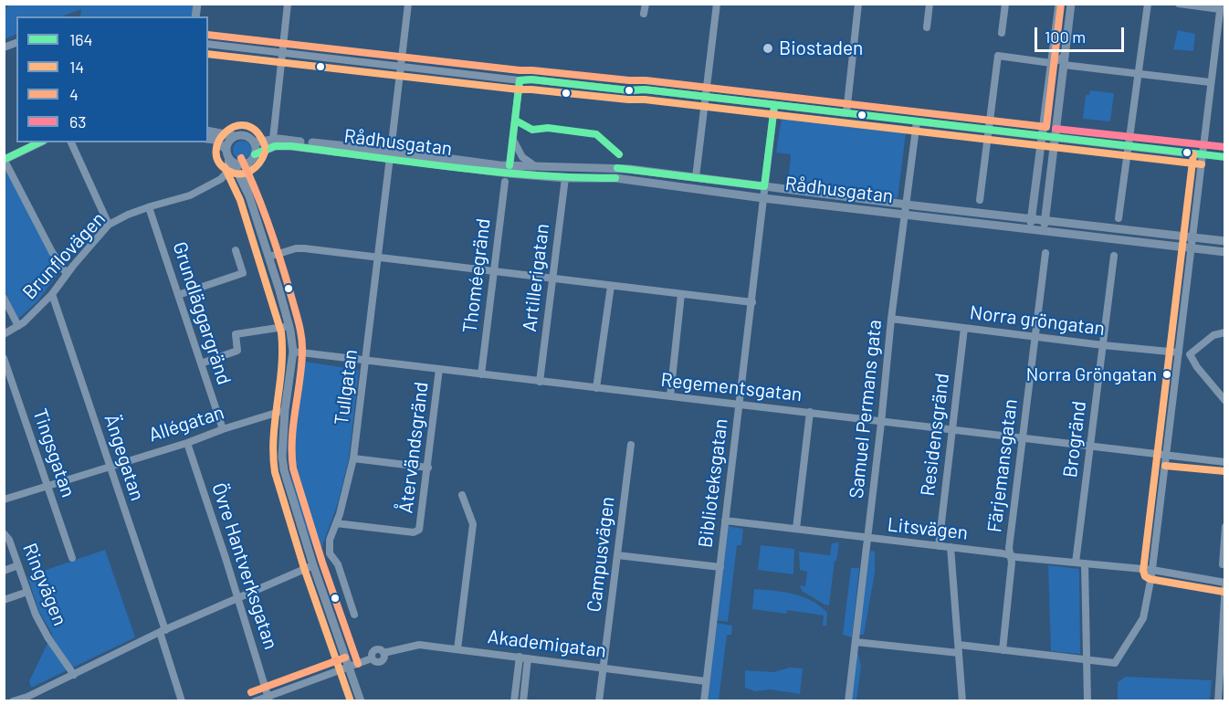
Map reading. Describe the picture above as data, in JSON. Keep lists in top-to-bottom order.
{
  "streets": {
    "main road": ["Rådhusgatan"],
    "street": [
      "Brunflovägen",
      "Thoméegränd",
      "Artillerigatan",
      "Grundläggargränd",
      "Norra gröngatan",
      "Tullgatan",
      "Regementsgatan",
      "Samuel Permans gata",
      "Allégatan",
      "Residensgränd",
      "Brogränd",
      "Återvändsgränd",
      "Tingsgatan",
      "Ängegatan",
      "Färjemansgatan",
      "Biblioteksgatan",
      "Litsvägen",
      "Campusvägen",
      "Övre Hantverksgatan",
      "Ringvägen",
      "Akademigatan"
    ]
  },
  "crossings": [
    ["Rådhusgatan", "Brunflovägen"],
    ["Rådhusgatan", "Thoméegränd"],
    ["Rådhusgatan", "Artillerigatan"],
    ["Rådhusgatan", "Tullgatan"],
    ["Rådhusgatan", "Samuel Permans gata"],
    ["Rådhusgatan", "Biblioteksgatan"],
    ["Brunflovägen", "Grundläggargränd"],
    ["Brunflovägen", "Ängegatan"],
    ["Thoméegränd", "Regementsgatan"],
    ["Artillerigatan", "Regementsgatan"],
    ["Grundläggargränd", "Allégatan"],
    ["Norra gröngatan", "Samuel Permans gata"],
    ["Norra gröngatan", "Residensgränd"],
    ["Norra gröngatan", "Brogränd"],
    ["Norra gröngatan", "Färjemansgatan"],
    ["Tullgatan", "Regementsgatan"],
    ["Tullgatan", "Återvändsgränd"],
    ["Regementsgatan", "Samuel Permans gata"],
    ["Regementsgatan", "Residensgränd"],
    ["Regementsgatan", "Brogränd"],
    ["Regementsgatan", "Återvändsgränd"],
    ["Regementsgatan", "Färjemansgatan"],
    ["Regementsgatan", "Biblioteksgatan"],
    ["Samuel Permans gata", "Litsvägen"],
    ["Allégatan", "Tingsgatan"],
    ["Allégatan", "Ängegatan"],
    ["Allégatan", "Övre Hantverksgatan"],
    ["Residensgränd", "Litsvägen"],
    ["Brogränd", "Litsvägen"],
    ["Färjemansgatan", "Litsvägen"],
    ["Biblioteksgatan", "Litsvägen"],
    ["Biblioteksgatan", "Akademigatan"],
    ["Campusvägen", "Akademigatan"]
  ],
  "places": ["Biostaden", "Norra Gröngatan"],
  "lines": [
    "transit line 4",
    "transit line 14",
    "transit line 164",
    "transit line 63"
  ],
  "legend": [
    "164",
    "14",
    "4",
    "63"
  ],
  "scale_bar": "100 m"
}
